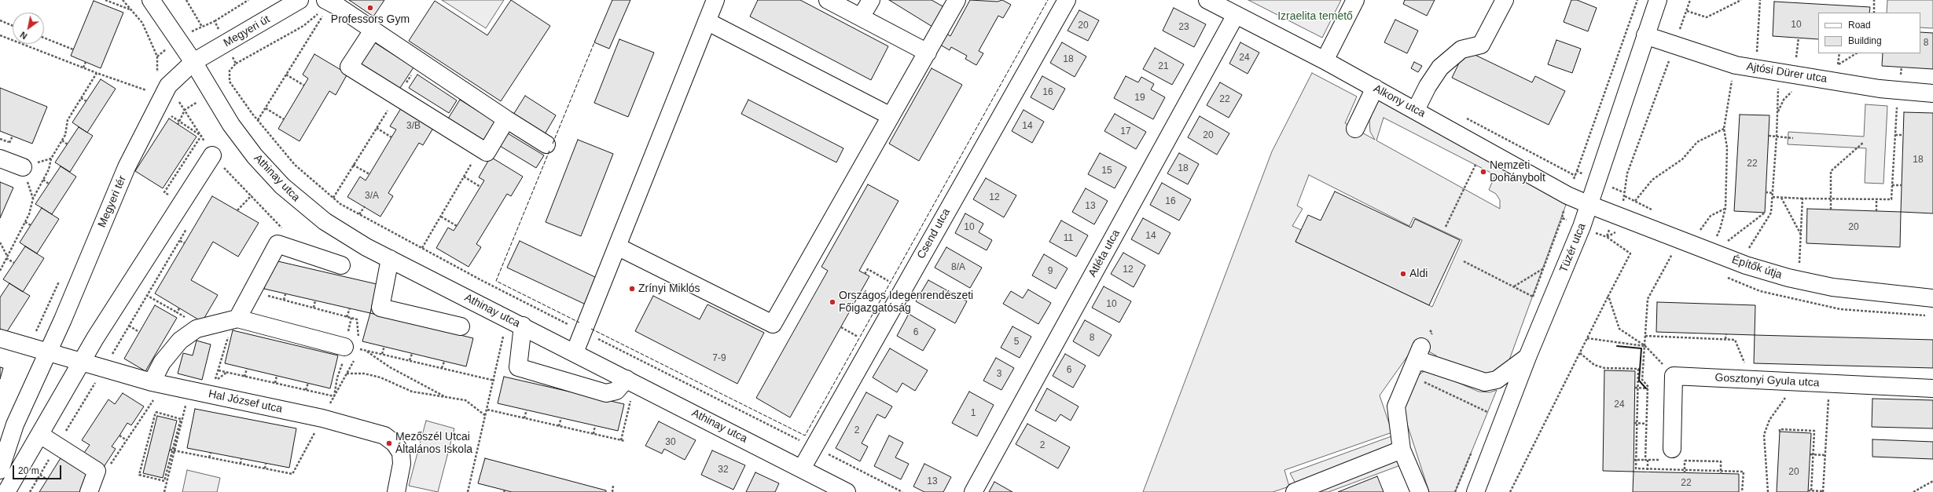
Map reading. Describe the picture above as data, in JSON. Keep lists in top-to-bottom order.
{
  "streets": {
    "street": [
      "Megyeri út",
      "Ajtósi Dürer utca",
      "Alkony utca",
      "Athinay utca",
      "Megyeri tér",
      "Csend utca",
      "Tüzér utca",
      "Atléta utca",
      "Építők útja",
      "Gosztonyi Gyula utca",
      "Hal József utca"
    ]
  },
  "crossings": [
    ["Megyeri út", "Athinay utca"],
    ["Megyeri út", "Megyeri tér"],
    ["Ajtósi Dürer utca", "Tüzér utca"],
    ["Alkony utca", "Tüzér utca"],
    ["Alkony utca", "Atléta utca"],
    ["Alkony utca", "Építők útja"],
    ["Athinay utca", "Megyeri tér"],
    ["Athinay utca", "Csend utca"],
    ["Tüzér utca", "Építők útja"]
  ],
  "parks": ["Izraelita temető"],
  "places": [
    "Professors Gym",
    "Nemzeti Dohánybolt",
    "Aldi",
    "Zrínyi Miklós",
    "Országos Idegenrendészeti Főigazgatóság",
    "Mezőszél Utcai Általános Iskola"
  ],
  "house_numbers": [
    "10",
    "20",
    "23",
    "8",
    "24",
    "18",
    "21",
    "16",
    "19",
    "22",
    "3/B",
    "14",
    "17",
    "20",
    "18",
    "22",
    "18",
    "15",
    "3/A",
    "12",
    "16",
    "13",
    "10",
    "20",
    "14",
    "11",
    "8/A",
    "12",
    "9",
    "10",
    "6",
    "8",
    "5",
    "7-9",
    "6",
    "3",
    "24",
    "1",
    "2",
    "30",
    "2",
    "32",
    "20",
    "13",
    "22"
  ],
  "legend": ["Road", "Building"],
  "scale_bar": "20 m",
  "north": "bottom left"
}
